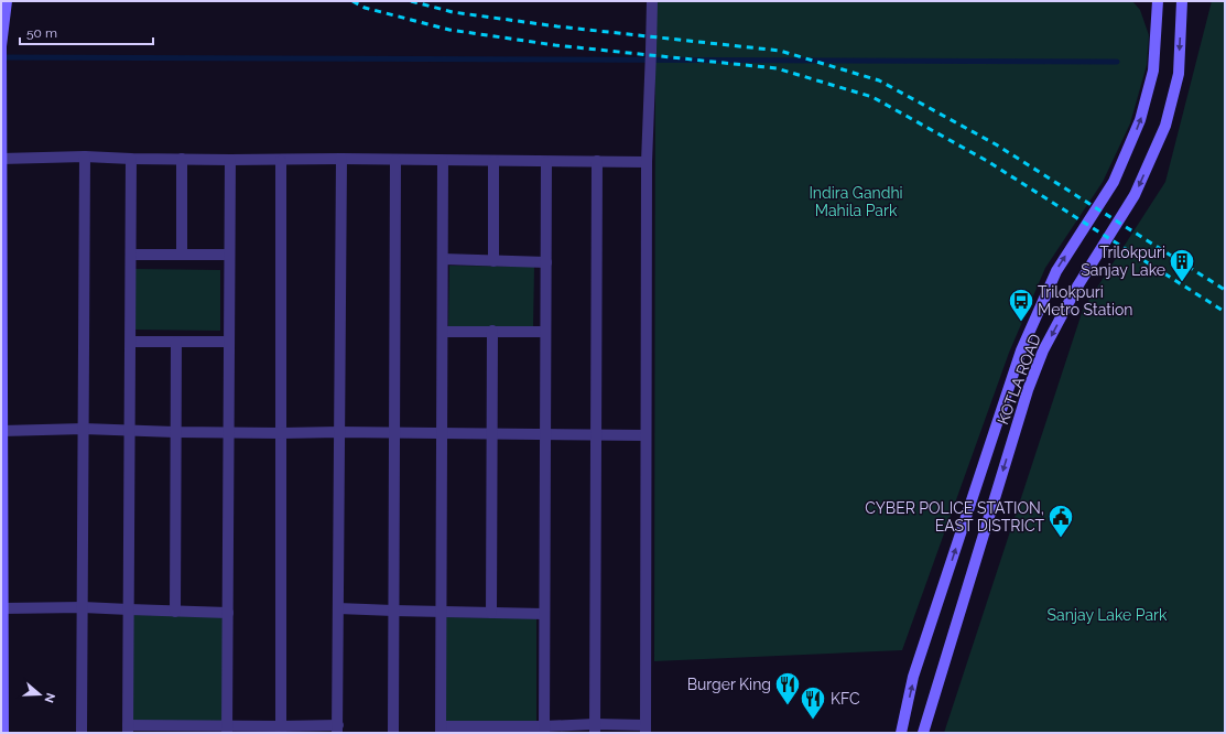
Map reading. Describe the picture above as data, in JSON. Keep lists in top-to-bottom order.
{
  "streets": {
    "main road": ["KOTLA ROAD"]
  },
  "parks": ["Indira Gandhi Mahila Park", "Sanjay Lake Park"],
  "places": {
    "building": ["Trilokpuri Sanjay Lake"],
    "bus stop": ["Trilokpuri Metro Station"],
    "public building": ["CYBER POLICE STATION, EAST DISTRICT"],
    "restaurant": ["Burger King", "KFC"]
  },
  "scale_bar": "50 m",
  "north": "right"
}
